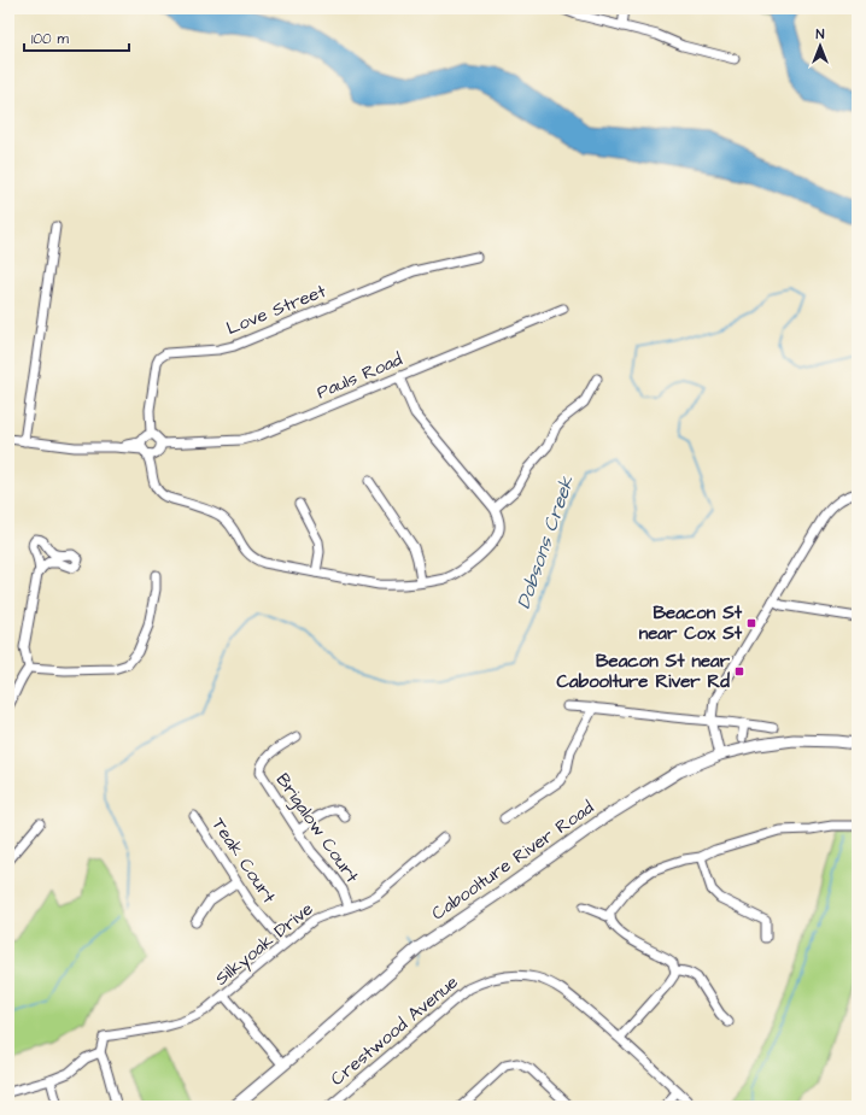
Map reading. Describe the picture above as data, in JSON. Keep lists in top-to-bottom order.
{
  "streets": {
    "main road": ["Caboolture River Road"],
    "street": [
      "Love Street",
      "Pauls Road",
      "Brigalow Court",
      "Teak Court",
      "Silkyoak Drive",
      "Crestwood Avenue"
    ]
  },
  "crossings": [
    ["Love Street", "Pauls Road"],
    ["Brigalow Court", "Silkyoak Drive"],
    ["Teak Court", "Silkyoak Drive"]
  ],
  "water": ["Dobsons Creek"],
  "places": {
    "transit": ["Beacon St near Cox St", "Beacon St near Caboolture River Rd"]
  },
  "scale_bar": "100 m",
  "north": "top"
}
